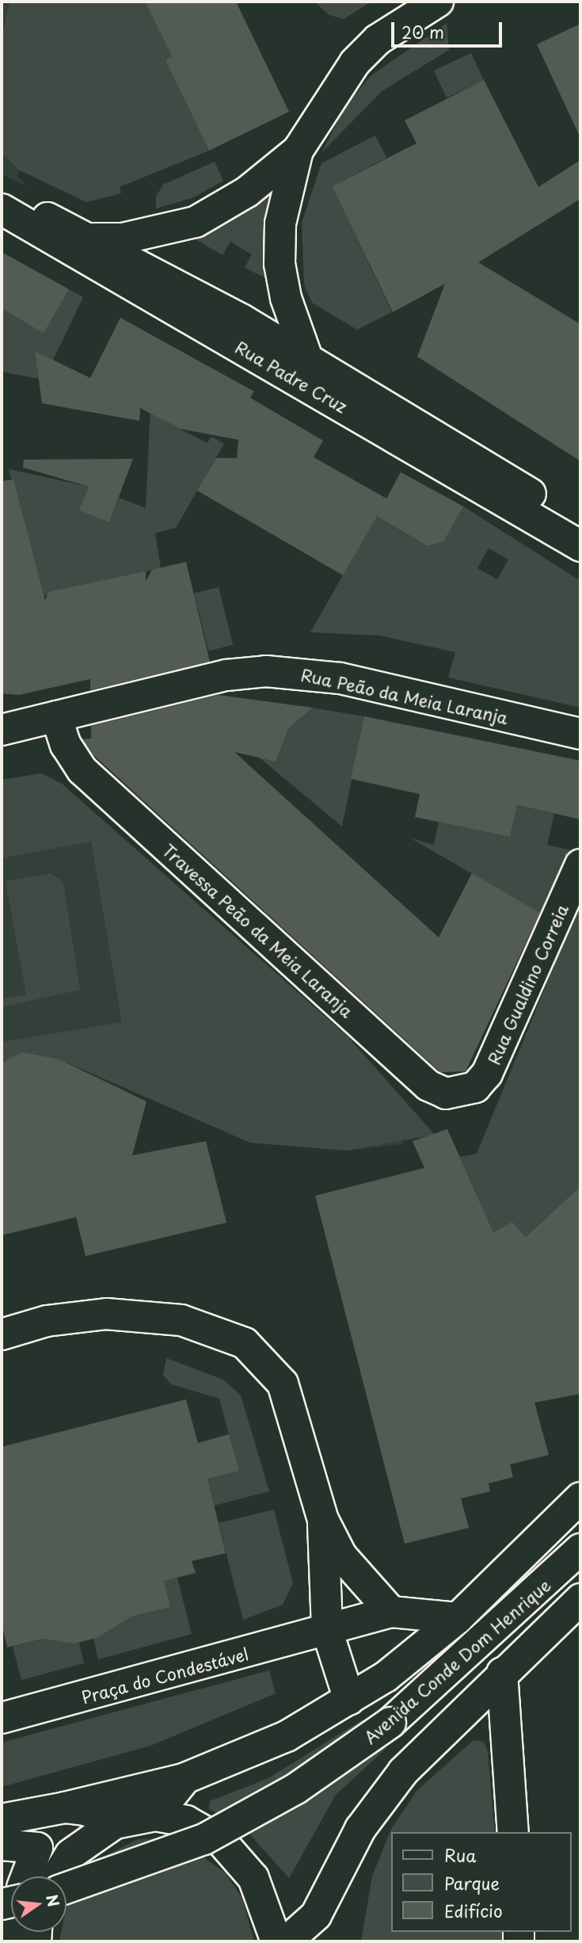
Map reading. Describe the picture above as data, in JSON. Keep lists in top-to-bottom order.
{
  "streets": {
    "street": [
      "Rua Padre Cruz",
      "Rua Peão da Meia Laranja",
      "Travessa Peão da Meia Laranja",
      "Rua Gualdino Correia",
      "Avenida Conde Dom Henrique",
      "Praça do Condestável"
    ]
  },
  "crossings": [
    ["Rua Peão da Meia Laranja", "Travessa Peão da Meia Laranja"],
    ["Travessa Peão da Meia Laranja", "Rua Gualdino Correia"],
    ["Avenida Conde Dom Henrique", "Praça do Condestável"]
  ],
  "legend": ["Rua", "Parque", "Edifício"],
  "scale_bar": "20 m",
  "north": "right"
}
